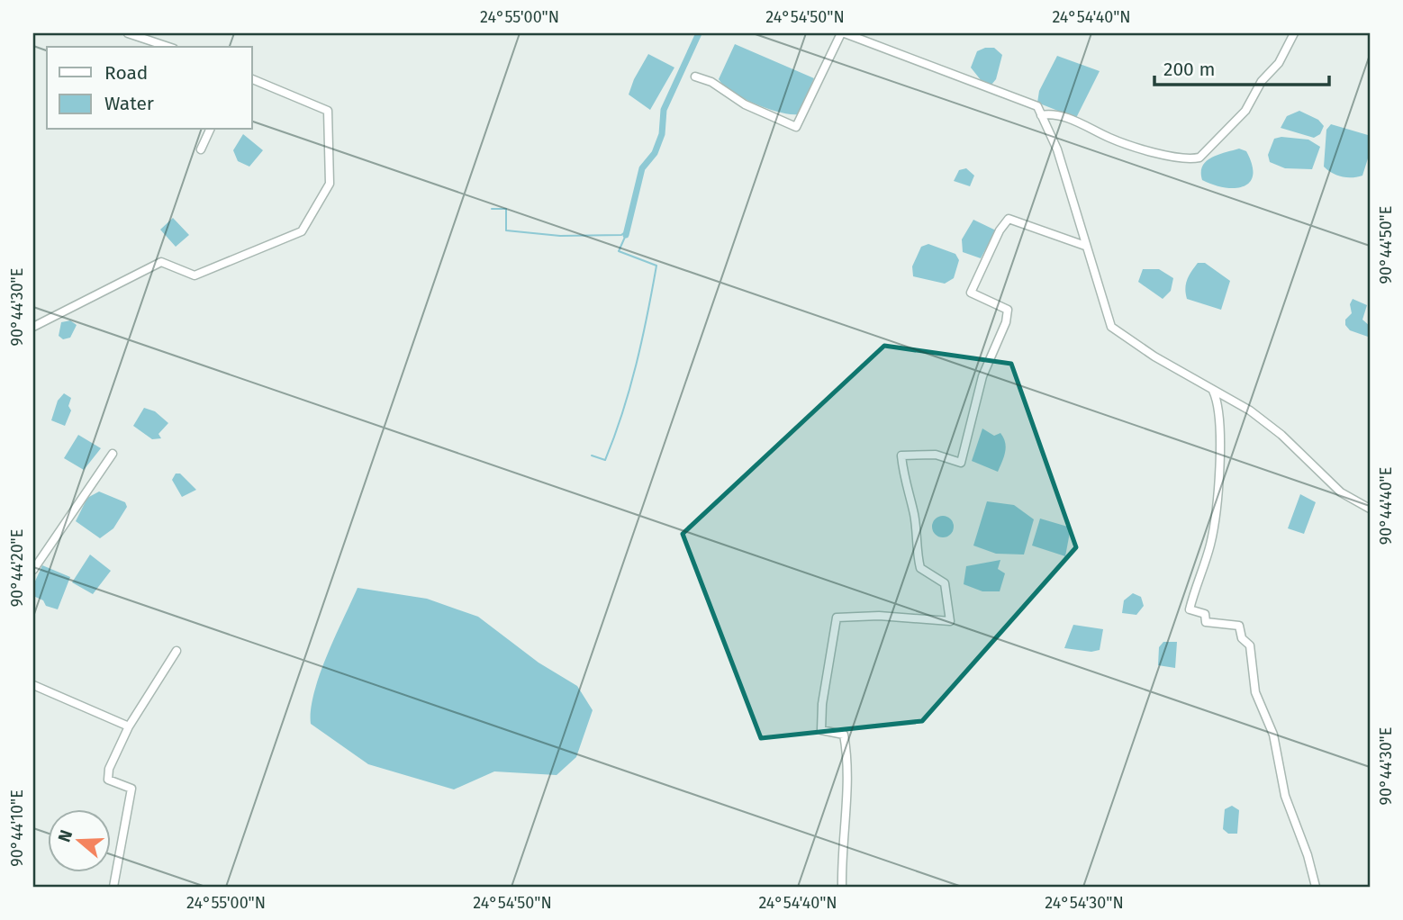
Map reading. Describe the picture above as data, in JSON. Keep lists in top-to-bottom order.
{
  "legend": ["Road", "Water"],
  "scale_bar": "200 m",
  "north": "left",
  "coordinates": [
    "24°55'00\"N",
    "24°54'50\"N",
    "24°54'40\"N",
    "90°44'50\"E",
    "90°44'30\"E",
    "90°44'40\"E",
    "90°44'20\"E",
    "90°44'10\"E",
    "24°54'30\"N"
  ]
}
